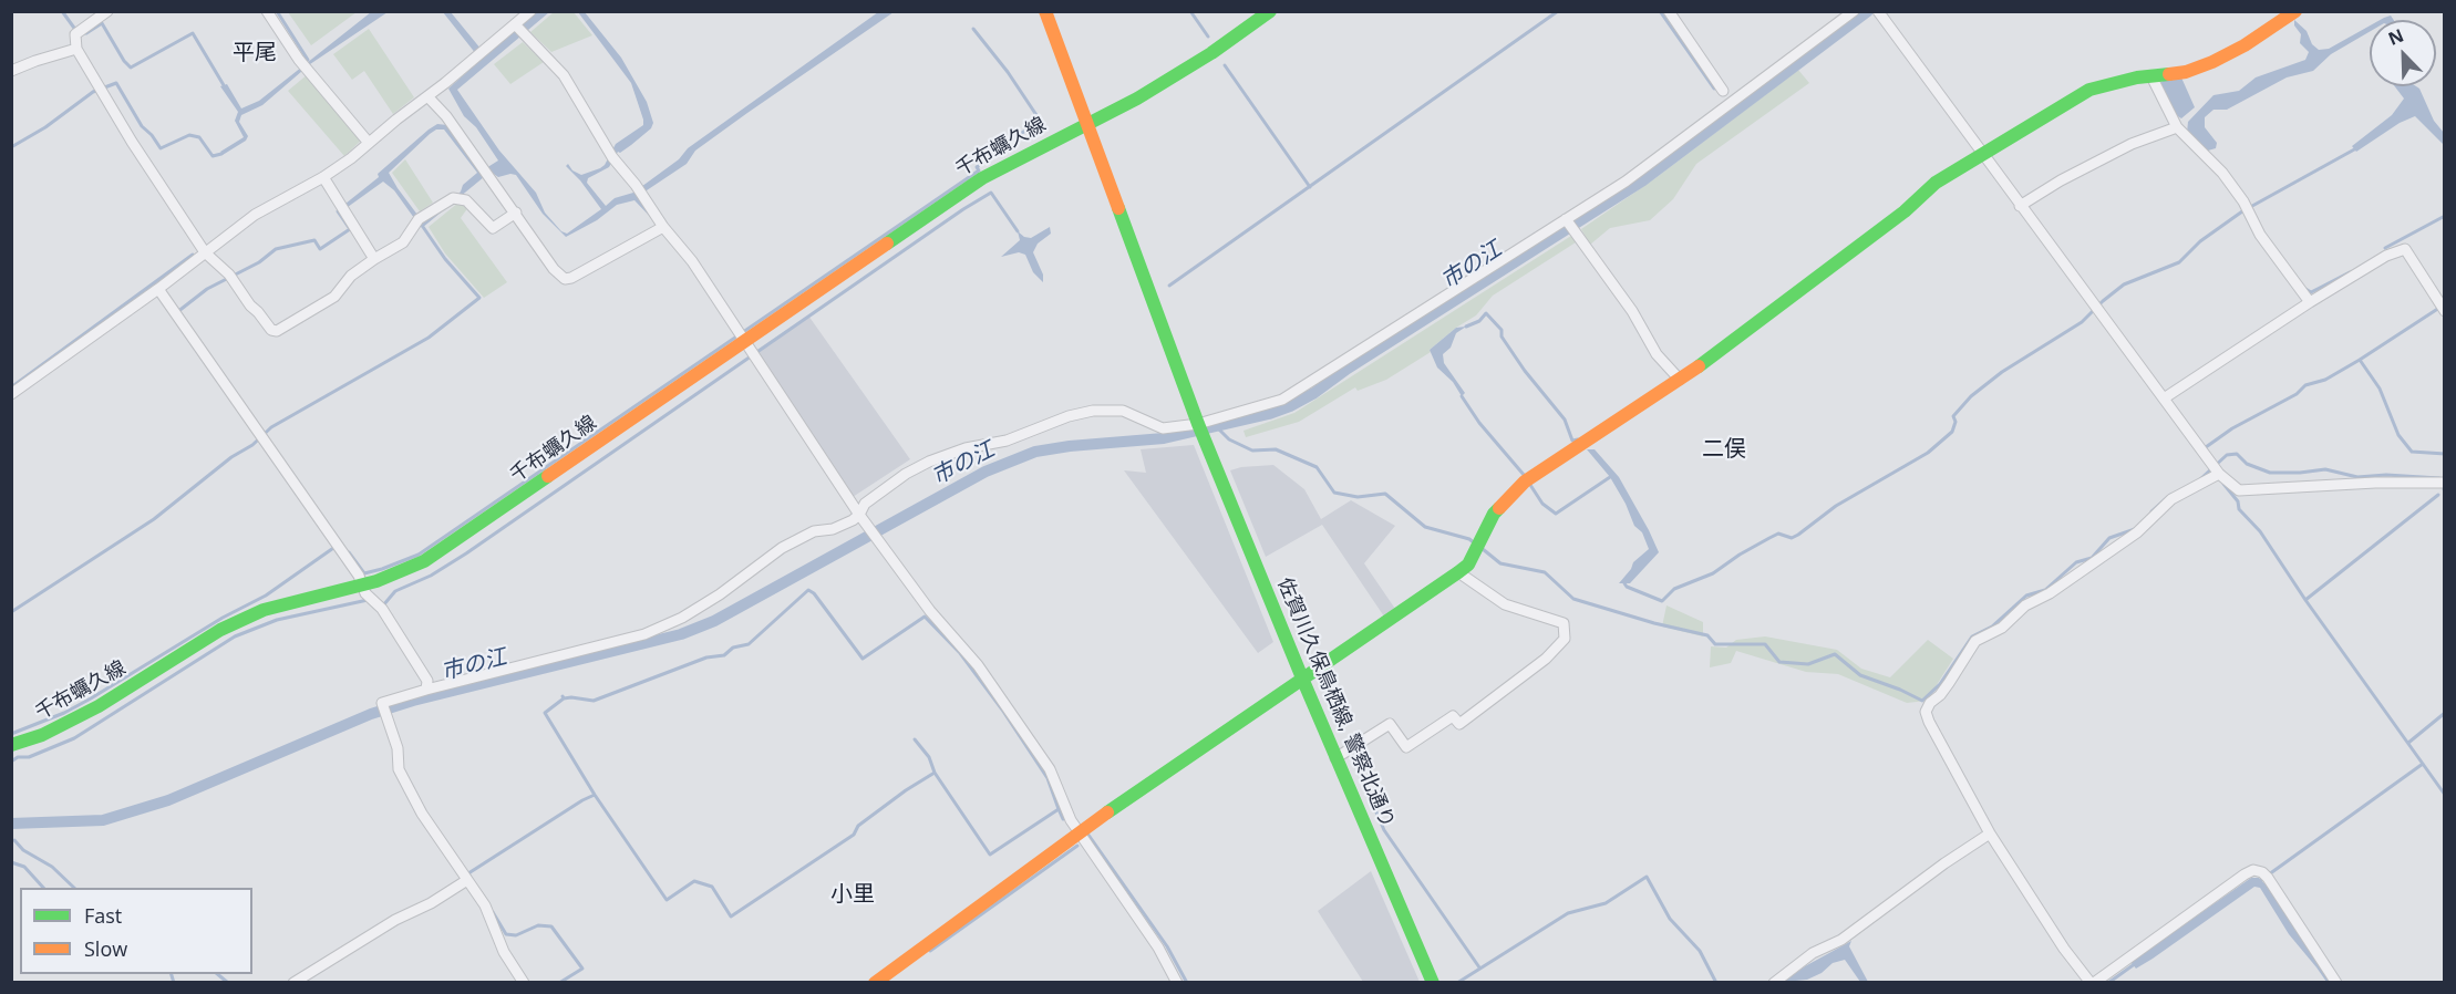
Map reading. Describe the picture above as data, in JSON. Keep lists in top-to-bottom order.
{
  "streets": {
    "street": ["千布蠣久線", "佐賀川久保鳥栖線, 警察北通り"]
  },
  "districts": ["平尾", "二俣", "小里"],
  "water": ["市の江"],
  "legend": ["Fast", "Slow"],
  "north": "top left"
}
